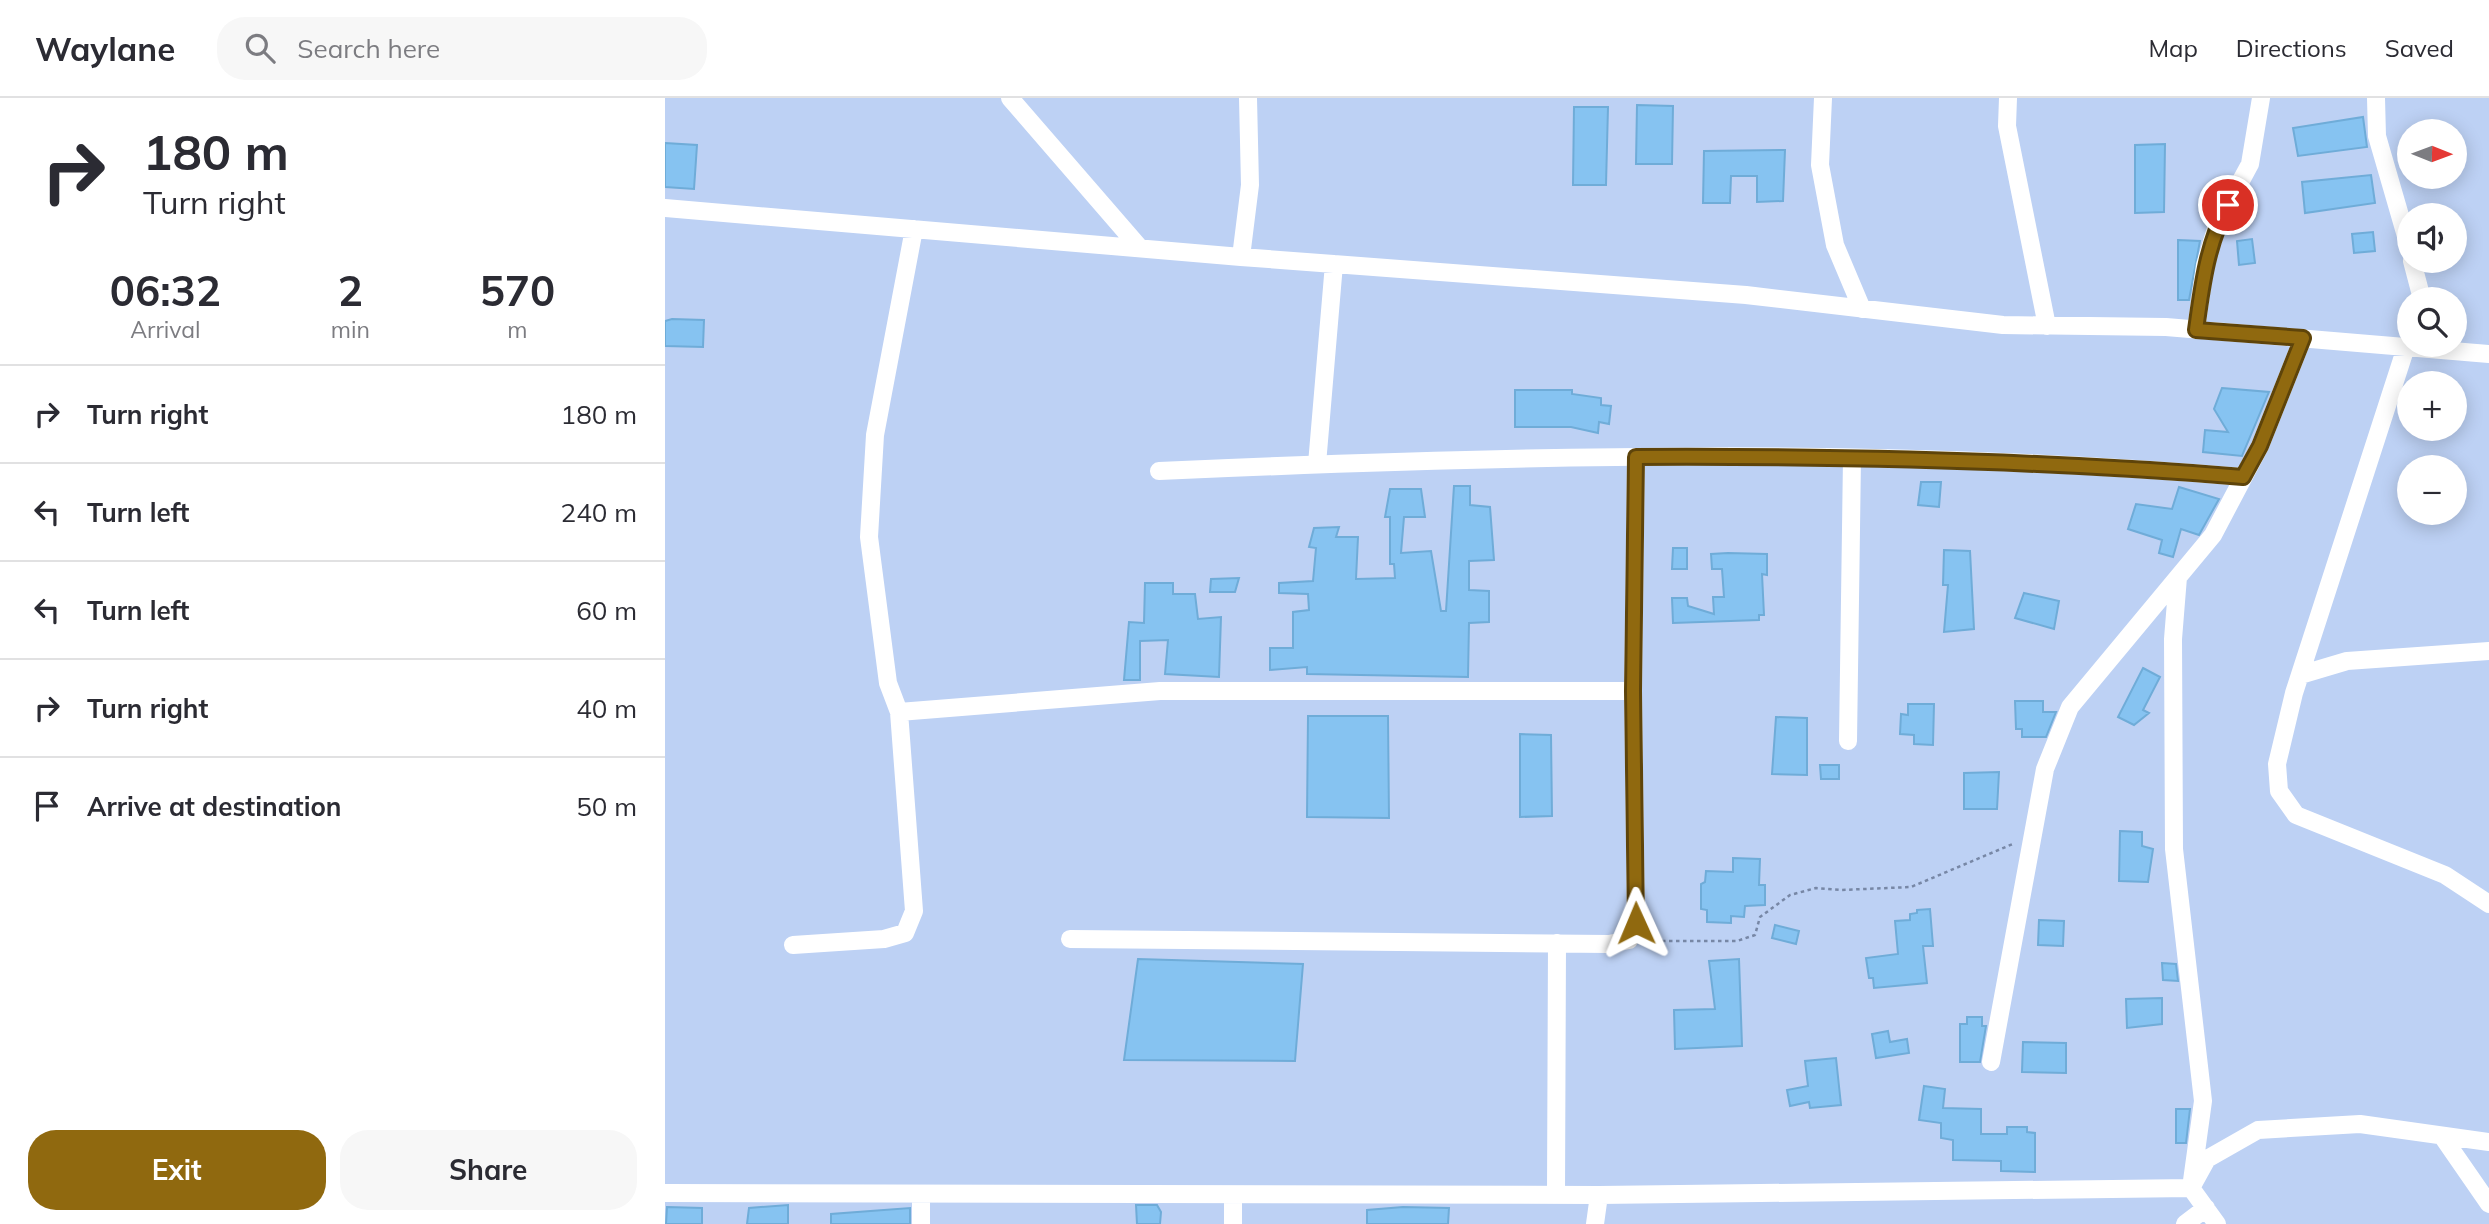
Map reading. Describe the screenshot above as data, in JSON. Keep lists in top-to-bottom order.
{
  "north": "right",
  "page": {
    "header": "Waylane",
    "search": "Search here",
    "nav": ["Map", "Directions", "Saved"],
    "turn": ["180 m", "Turn right"],
    "map_buttons": ["+", "−"],
    "eta": [
      "06:32",
      "Arrival",
      "2",
      "min",
      "570",
      "m"
    ],
    "list": [
      {
        "name": "Turn right",
        "value": "180 m"
      },
      {
        "name": "Turn left",
        "value": "240 m"
      },
      {
        "name": "Turn left",
        "value": "60 m"
      },
      {
        "name": "Turn right",
        "value": "40 m"
      },
      {
        "name": "Arrive at destination",
        "value": "50 m"
      }
    ],
    "buttons": ["Exit", "Share"]
  }
}
